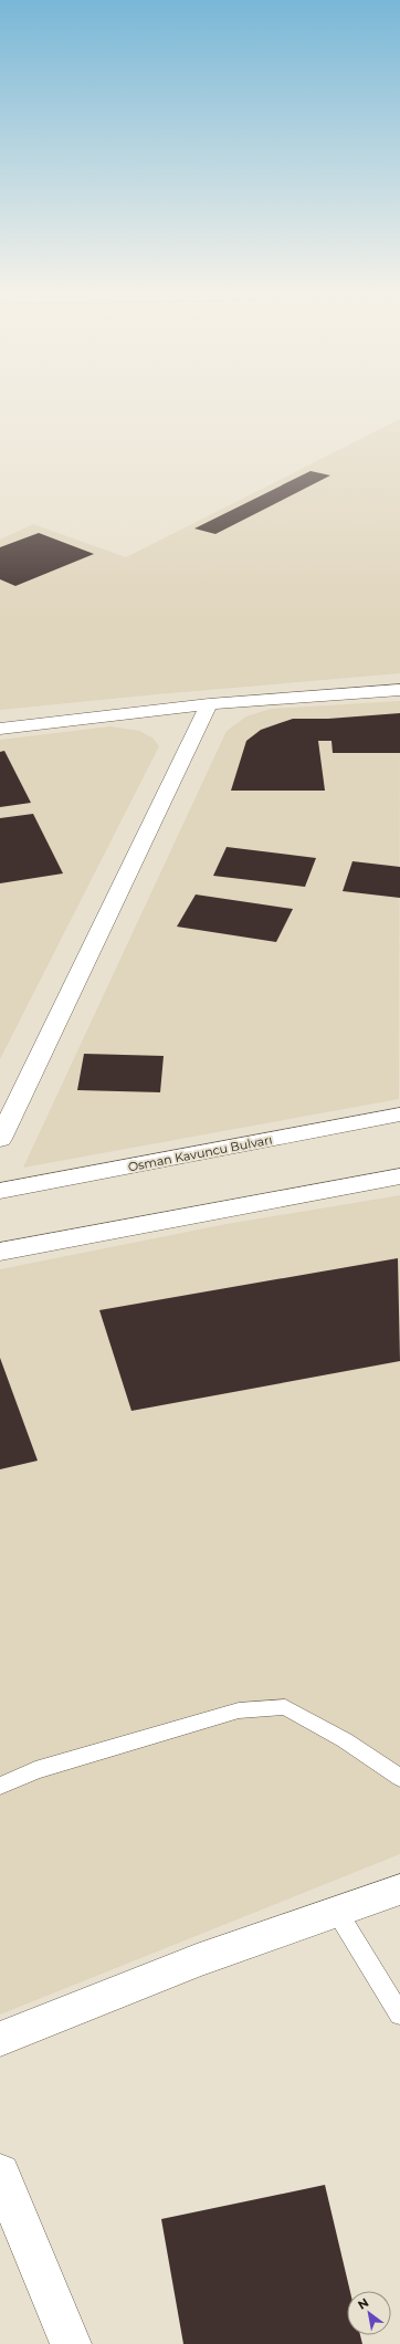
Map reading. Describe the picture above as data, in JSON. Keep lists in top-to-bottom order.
{
  "streets": {
    "main road": ["Osman Kavuncu Bulvarı"]
  },
  "north": "top left"
}
